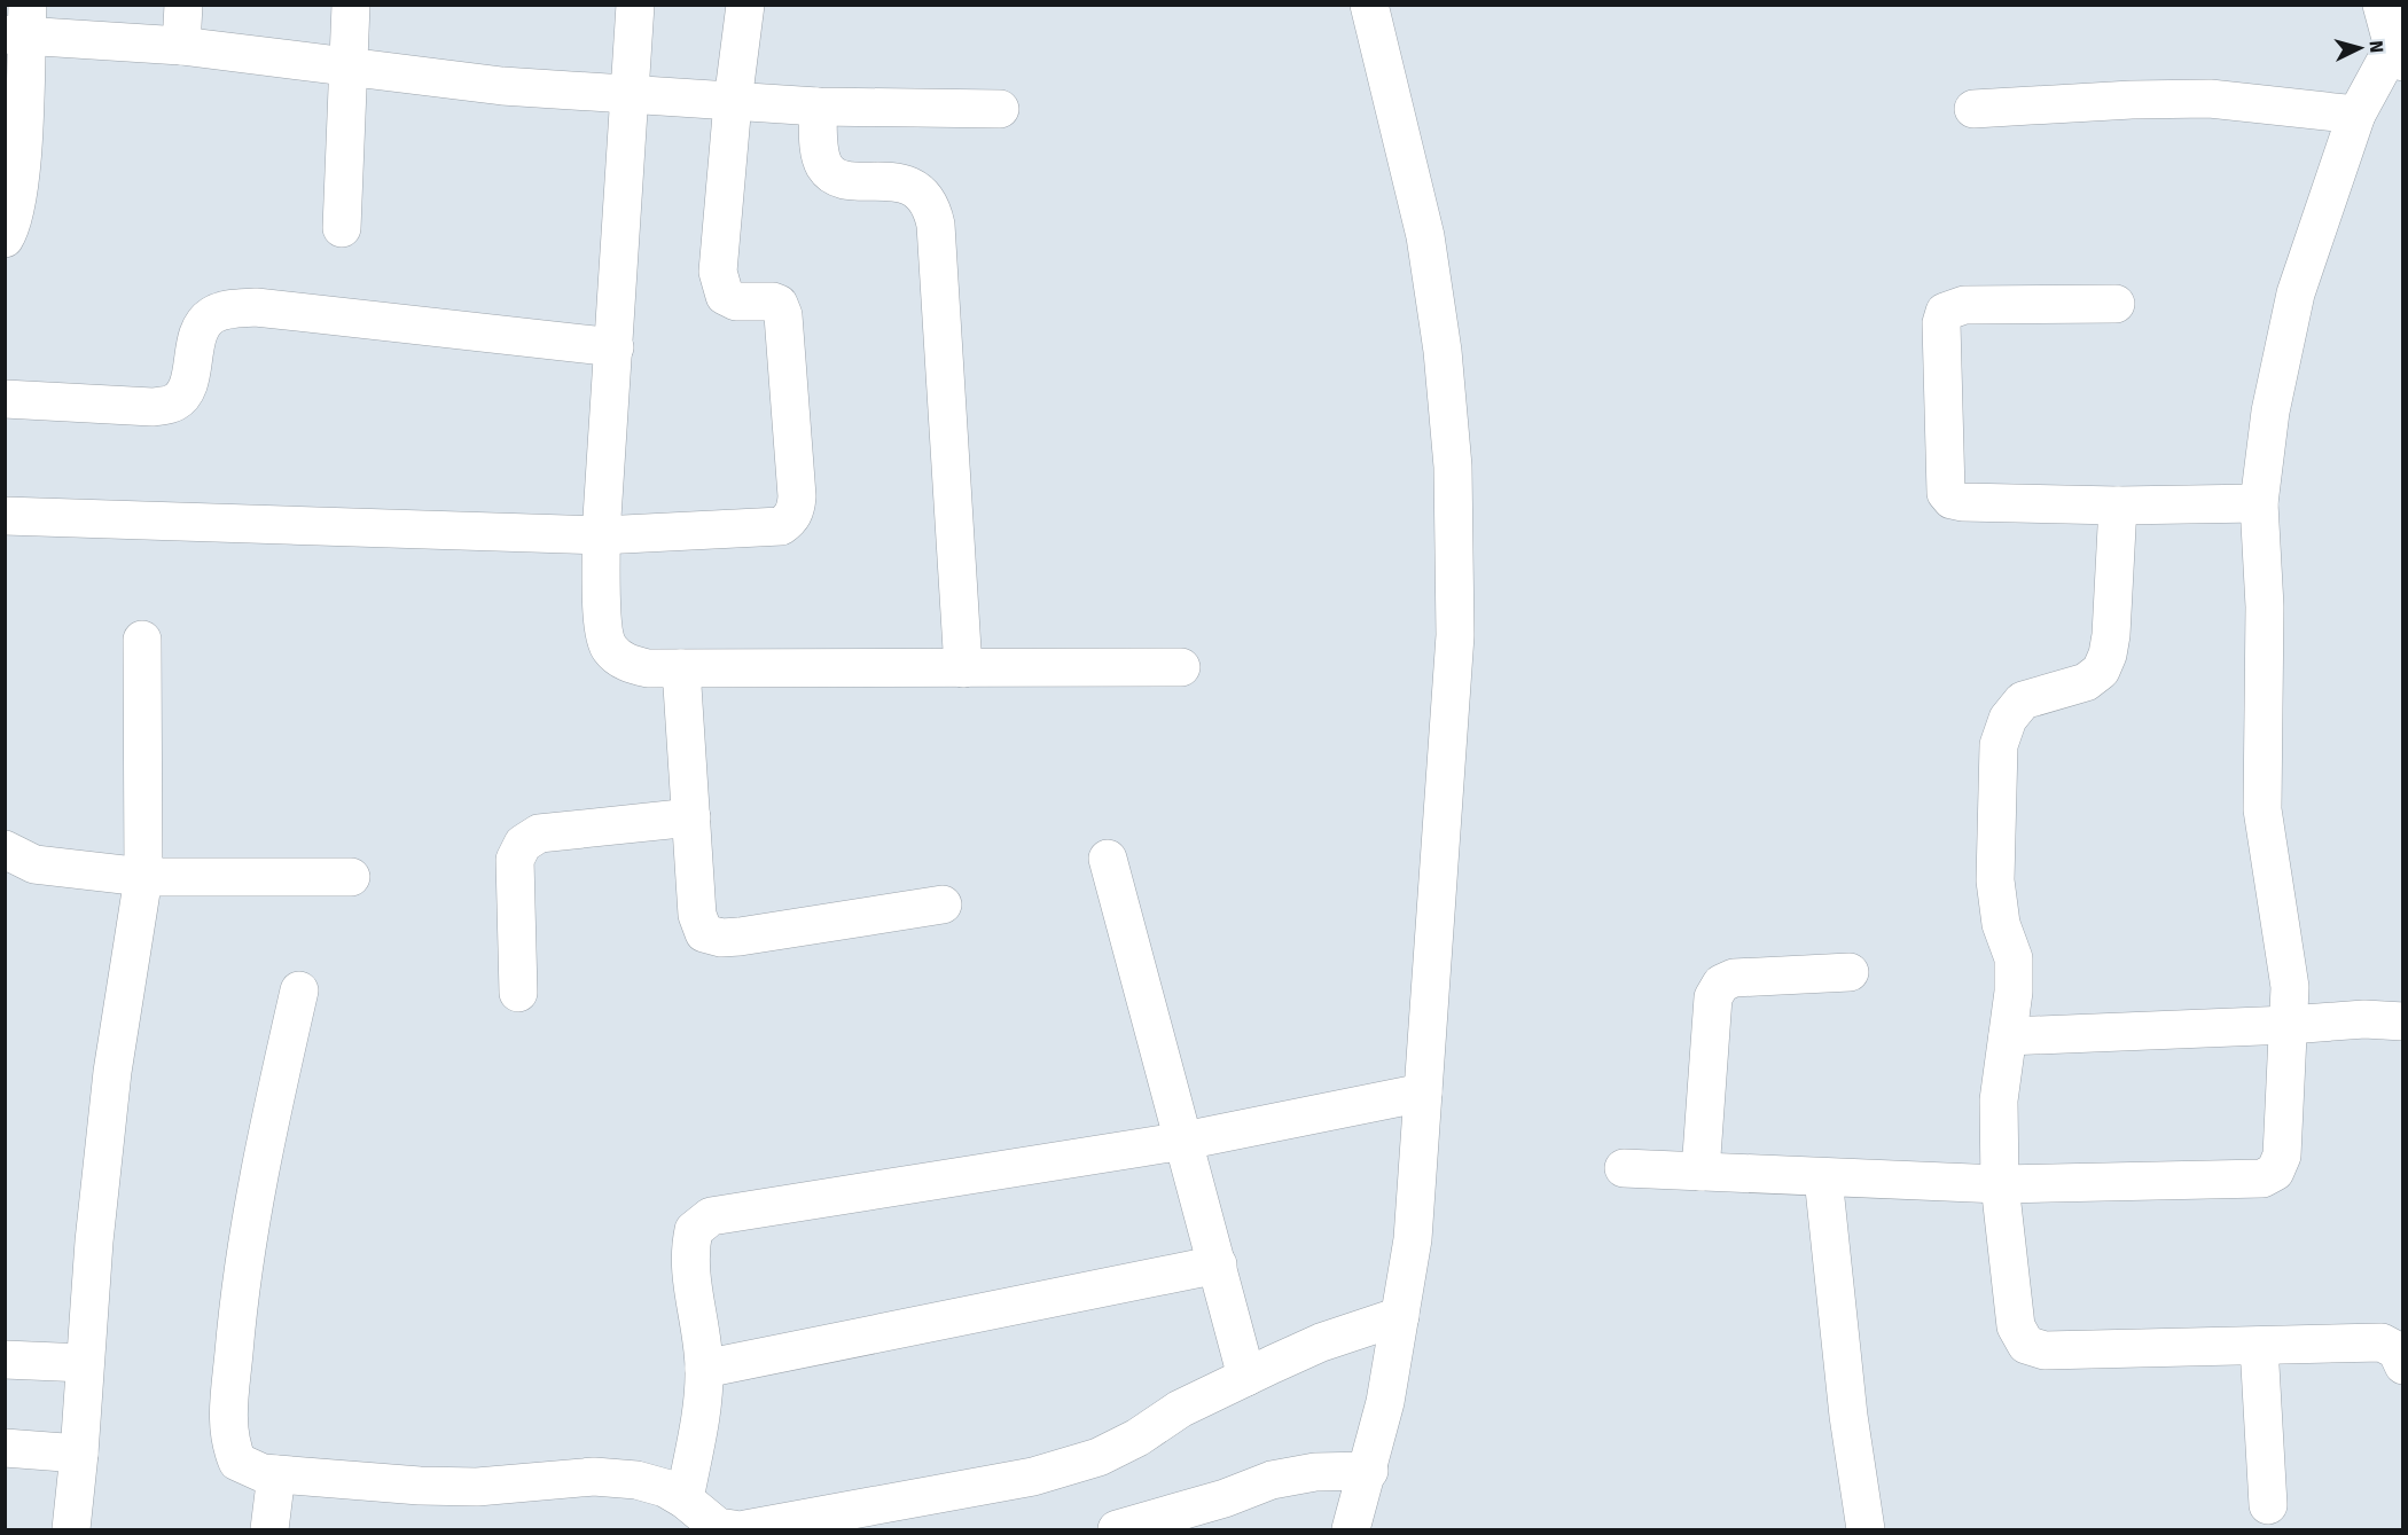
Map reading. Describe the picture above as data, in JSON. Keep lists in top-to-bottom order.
{
  "north": "right"
}
